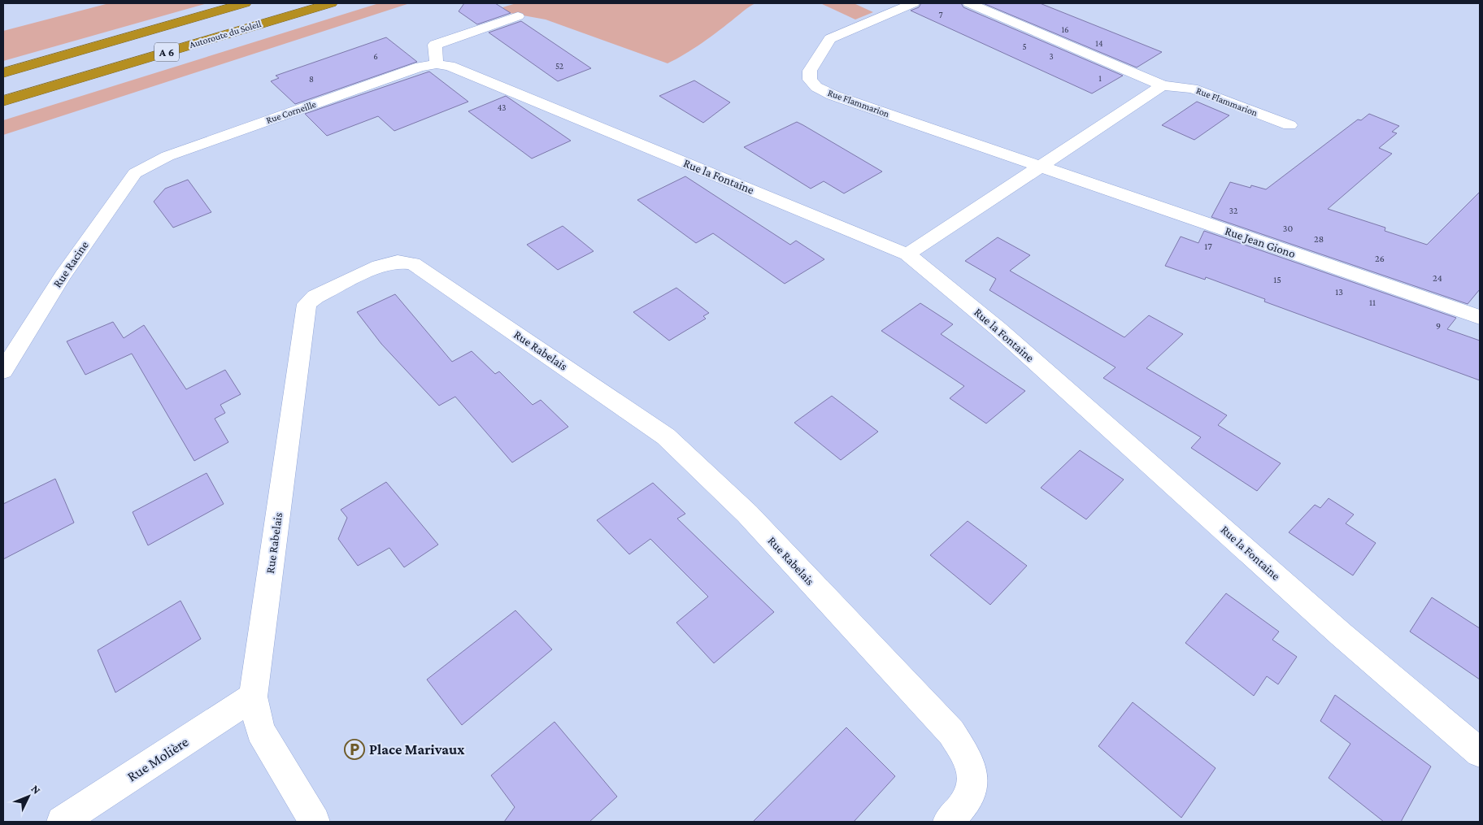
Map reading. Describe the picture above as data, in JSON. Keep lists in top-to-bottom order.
{
  "streets": {
    "highway": ["Autoroute du Soleil", "A 6"],
    "street": [
      "Rue Flammarion",
      "Rue Corneille",
      "Rue la Fontaine",
      "Rue Jean Giono",
      "Rue Racine",
      "Rue Rabelais",
      "Rue Molière"
    ]
  },
  "crossings": [
    ["Rue Flammarion", "Rue Jean Giono"],
    ["Rue Corneille", "Rue la Fontaine"],
    ["Rue Corneille", "Rue Racine"],
    ["Rue Rabelais", "Rue Molière"]
  ],
  "places": {
    "parking": ["Place Marivaux"]
  },
  "house_numbers": [
    "7",
    "16",
    "14",
    "5",
    "6",
    "3",
    "52",
    "1",
    "8",
    "43",
    "32",
    "30",
    "28",
    "17",
    "26",
    "24",
    "15",
    "13",
    "11",
    "9"
  ],
  "north": "top right"
}
